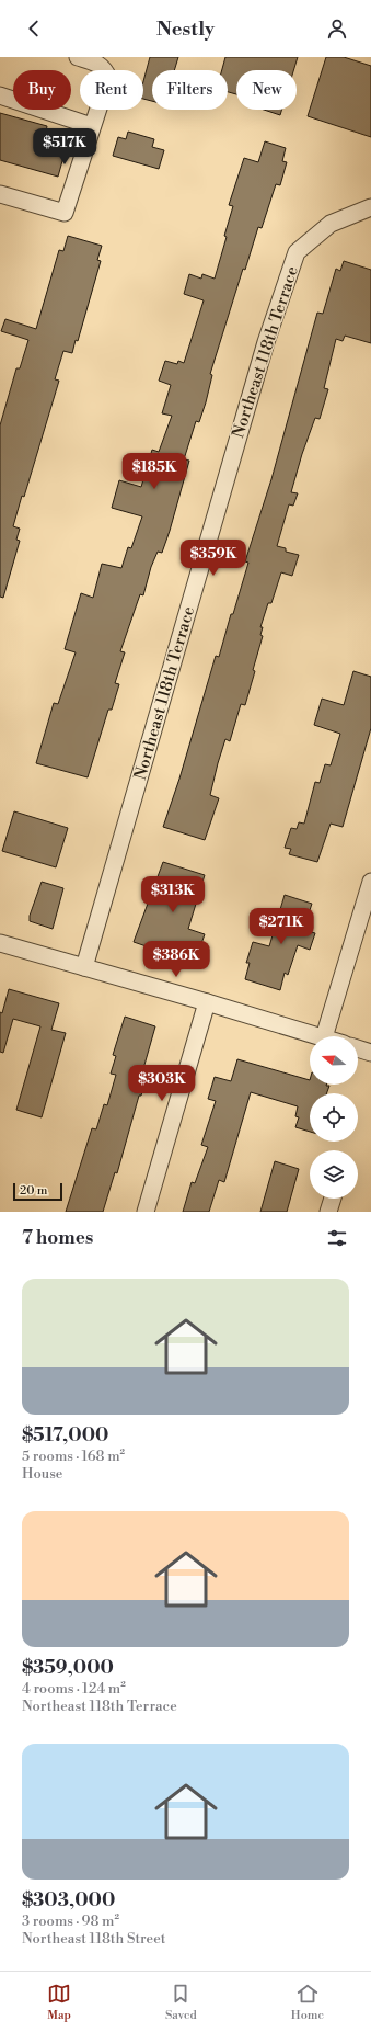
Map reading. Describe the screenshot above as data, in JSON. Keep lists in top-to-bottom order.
{
  "streets": {
    "street": ["Northeast 118th Terrace"]
  },
  "scale_bar": "20 m",
  "north": "left",
  "page": {
    "header": "Nestly",
    "chip": [
      "Buy",
      "Rent",
      "Filters",
      "New"
    ],
    "price": [
      "$517K",
      "$185K",
      "$359K",
      "$313K",
      "$271K",
      "$386K",
      "$303K"
    ],
    "scale": "20 m",
    "heading": "7 homes",
    "list": [
      {
        "name": "$517,000",
        "note": "5 rooms · 168 m² · House"
      },
      {
        "name": "$359,000",
        "note": "4 rooms · 124 m² · Northeast 118th Terrace"
      },
      {
        "name": "$303,000",
        "note": "3 rooms · 98 m² · Northeast 118th Street"
      }
    ],
    "tabs": ["Map", "Saved", "Home"]
  }
}
